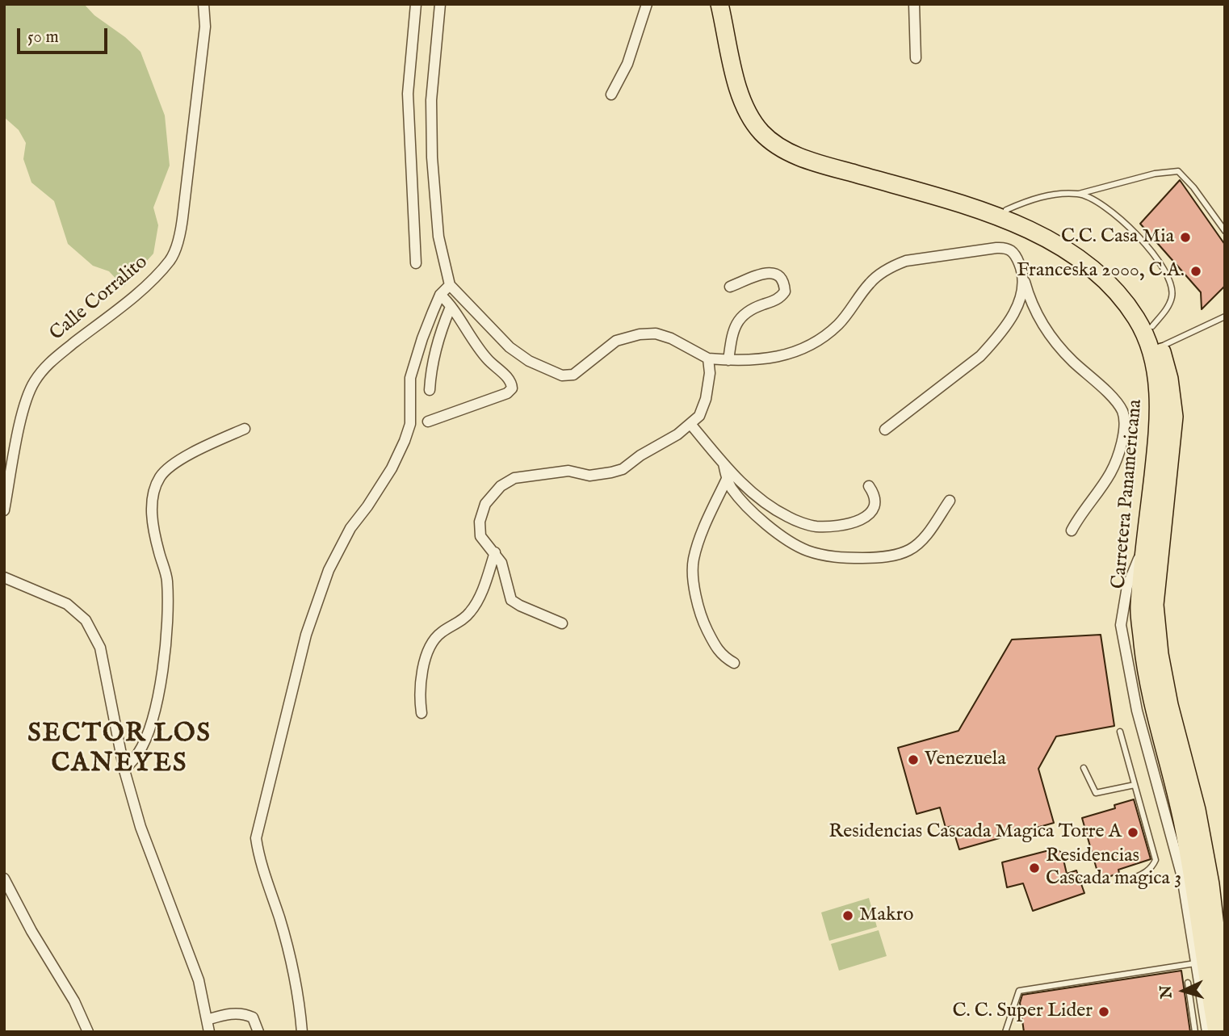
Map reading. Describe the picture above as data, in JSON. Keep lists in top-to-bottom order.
{
  "streets": {
    "main road": ["Carretera Panamericana"],
    "street": ["Calle Corralito"]
  },
  "districts": ["SECTOR LOS CANEYES"],
  "places": [
    "C.C. Casa Mia",
    "Franceska 2000, C.A.",
    "Venezuela",
    "Residencias Cascada Magica Torre A",
    "Residencias Cascada magica 3",
    "Makro",
    "C. C. Super Lider"
  ],
  "scale_bar": "50 m",
  "north": "left"
}
